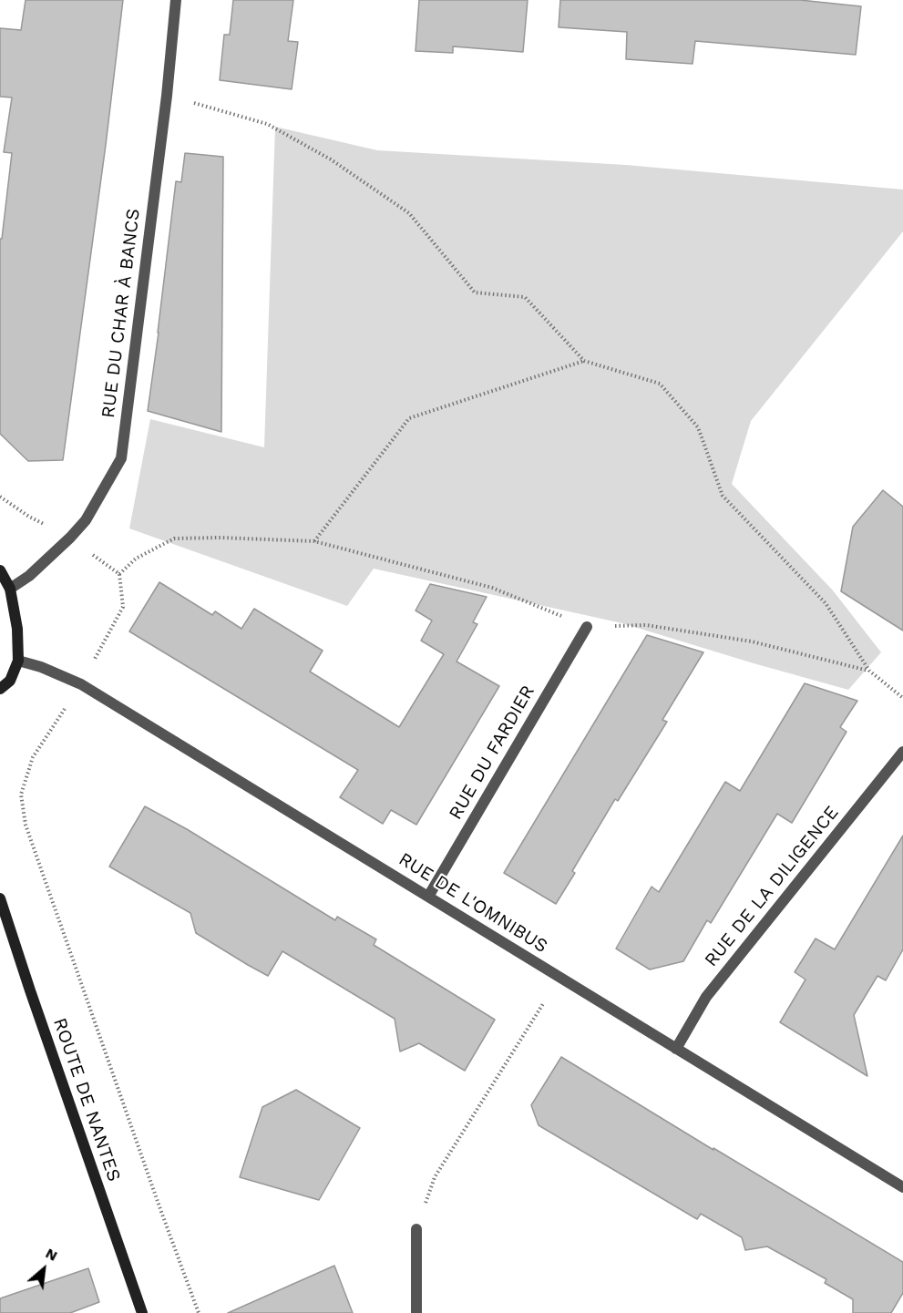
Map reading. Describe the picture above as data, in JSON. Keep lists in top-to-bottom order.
{
  "streets": {
    "main road": ["ROUTE DE NANTES"],
    "street": [
      "RUE DU CHAR À BANCS",
      "RUE DU FARDIER",
      "RUE DE LA DILIGENCE",
      "RUE DE L'OMNIBUS"
    ]
  },
  "crossings": [
    ["RUE DU FARDIER", "RUE DE L'OMNIBUS"],
    ["RUE DE LA DILIGENCE", "RUE DE L'OMNIBUS"]
  ],
  "north": "top right"
}
